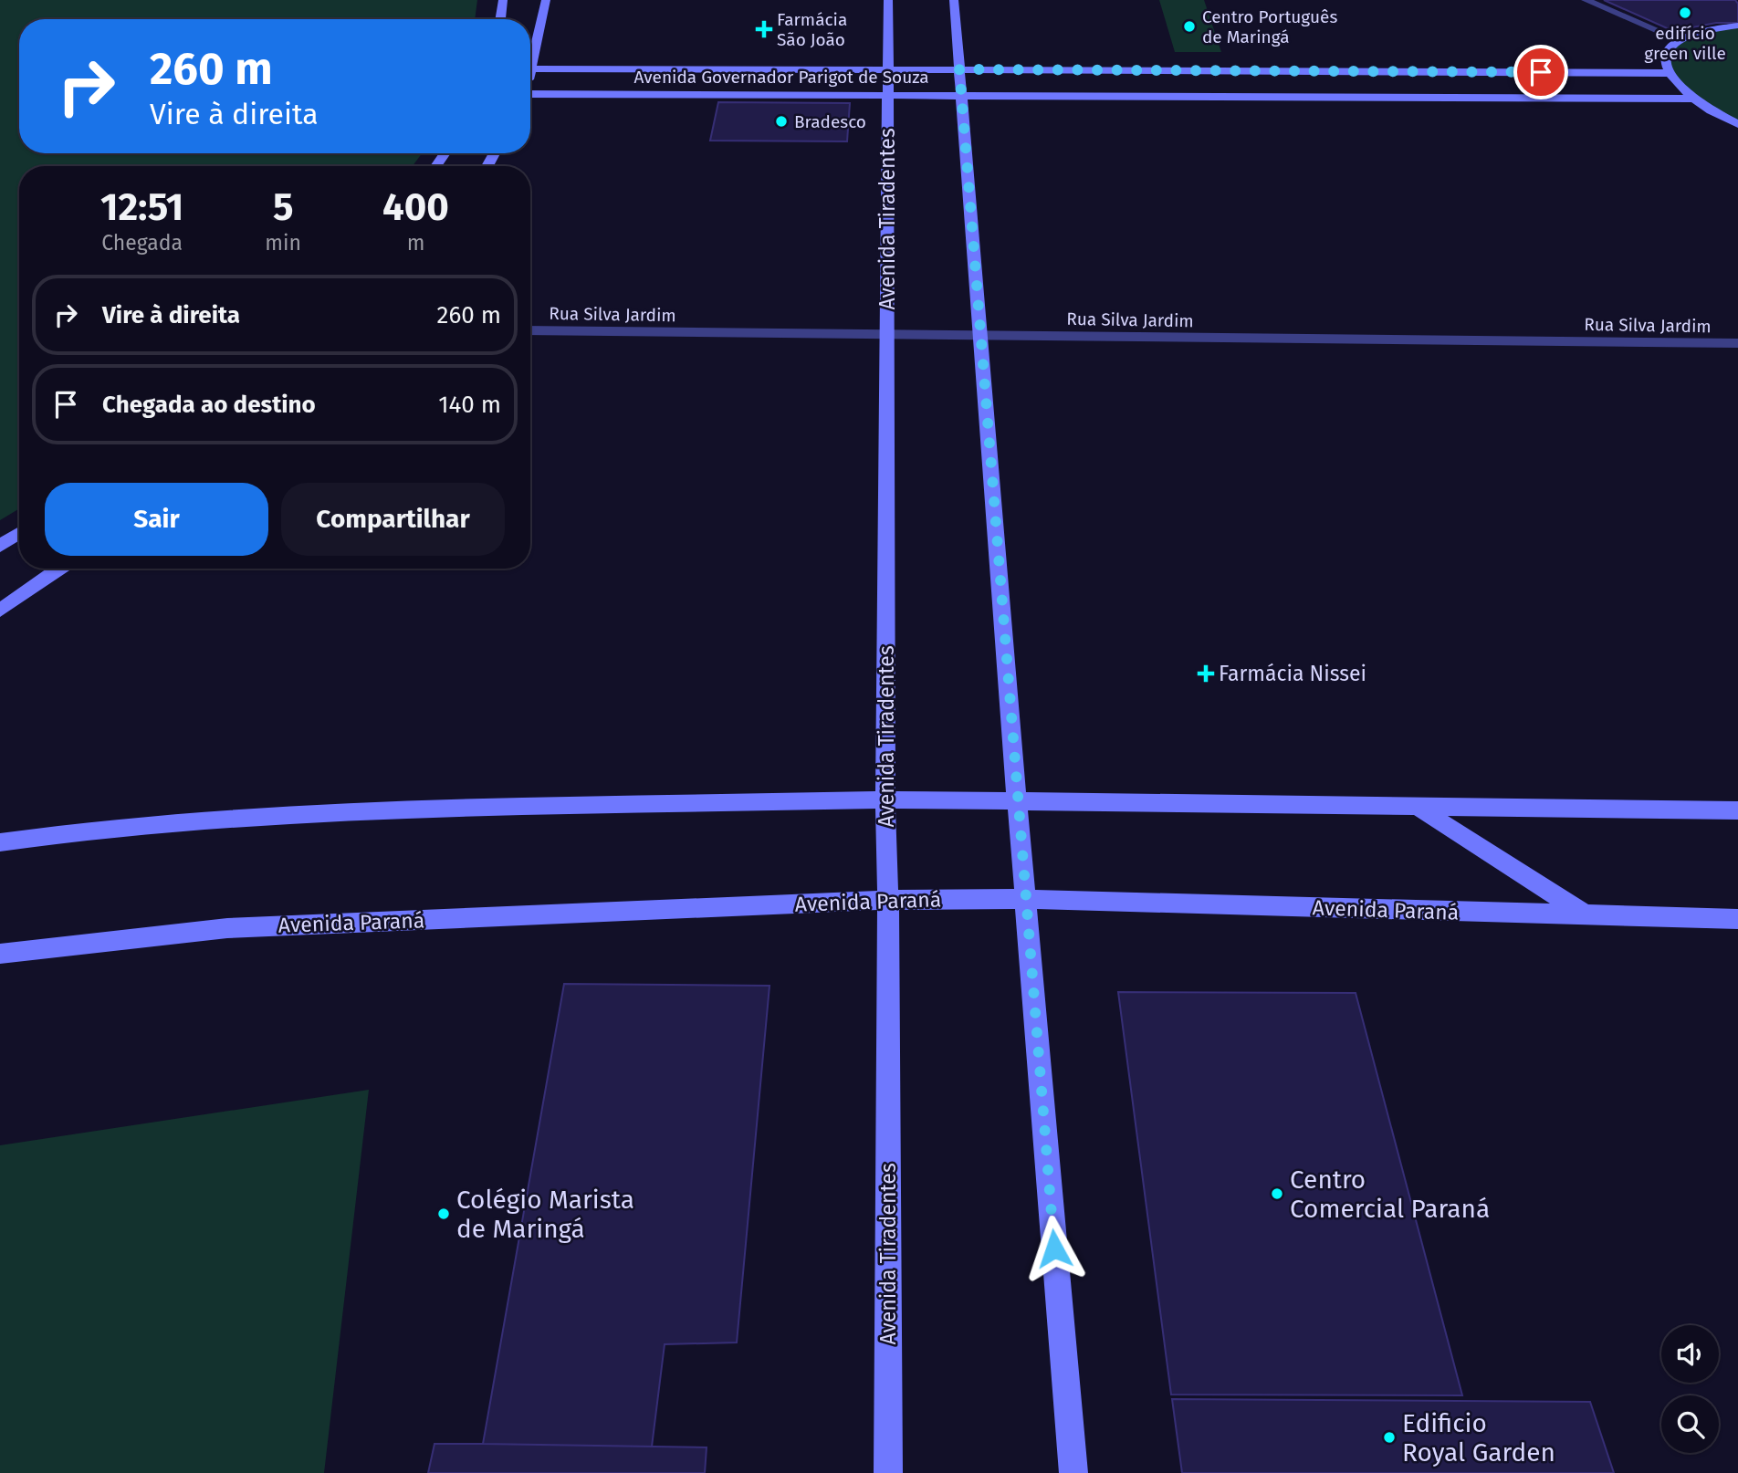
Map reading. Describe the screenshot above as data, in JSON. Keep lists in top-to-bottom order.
{
  "streets": {
    "main road": ["Avenida Governador Parigot de Souza", "Avenida Tiradentes", "Avenida Paraná"],
    "street": ["Rua Silva Jardim"]
  },
  "crossings": [
    ["Avenida Governador Parigot de Souza", "Avenida Tiradentes"],
    ["Avenida Tiradentes", "Rua Silva Jardim"],
    ["Avenida Tiradentes", "Avenida Paraná"]
  ],
  "places": {
    "other": [
      "edifício green ville",
      "Centro Português de Maringá",
      "Bradesco",
      "Centro Comercial Paraná",
      "Colégio Marista de Maringá",
      "Edificio Royal Garden"
    ],
    "health": ["Farmácia São João", "Farmácia Nissei"]
  },
  "page": {
    "turn": ["260 m", "Vire à direita"],
    "eta": [
      "12:51",
      "Chegada",
      "5",
      "min",
      "400",
      "m"
    ],
    "list": [
      {
        "name": "Vire à direita",
        "value": "260 m"
      },
      {
        "name": "Chegada ao destino",
        "value": "140 m"
      }
    ],
    "buttons": ["Sair", "Compartilhar"]
  }
}
